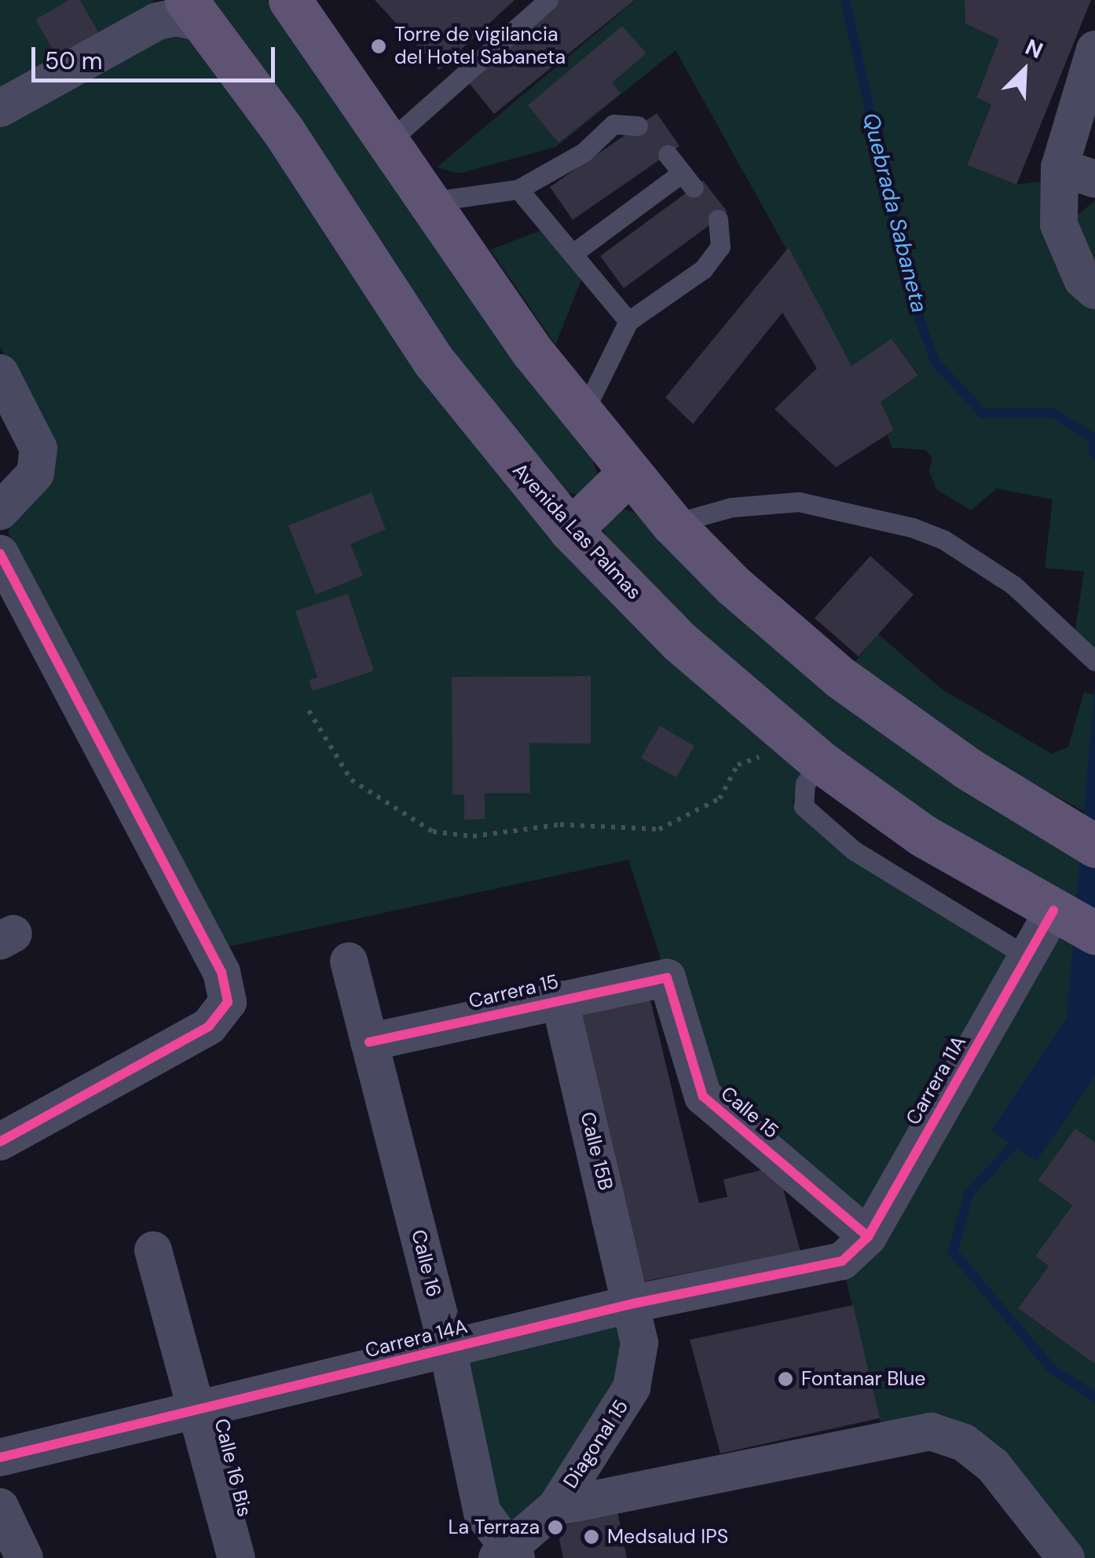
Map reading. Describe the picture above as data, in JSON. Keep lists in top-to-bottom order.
{
  "streets": {
    "main road": ["Avenida Las Palmas"],
    "street": [
      "Carrera 15",
      "Carrera 11A",
      "Calle 15",
      "Calle 15B",
      "Calle 16",
      "Carrera 14A",
      "Diagonal 15",
      "Calle 16 Bis"
    ]
  },
  "crossings": [
    ["Avenida Las Palmas", "Carrera 11A"],
    ["Carrera 15", "Calle 15"],
    ["Carrera 15", "Calle 15B"],
    ["Carrera 15", "Calle 16"],
    ["Carrera 11A", "Calle 15"],
    ["Carrera 11A", "Carrera 14A"],
    ["Calle 15", "Carrera 14A"],
    ["Calle 15B", "Carrera 14A"],
    ["Calle 15B", "Diagonal 15"],
    ["Calle 16", "Carrera 14A"],
    ["Calle 16", "Diagonal 15"],
    ["Carrera 14A", "Diagonal 15"],
    ["Carrera 14A", "Calle 16 Bis"]
  ],
  "water": ["Quebrada Sabaneta"],
  "places": [
    "Torre de vigilancia del Hotel Sabaneta",
    "Fontanar Blue",
    "La Terraza",
    "Medsalud IPS"
  ],
  "scale_bar": "50 m",
  "north": "top right"
}
